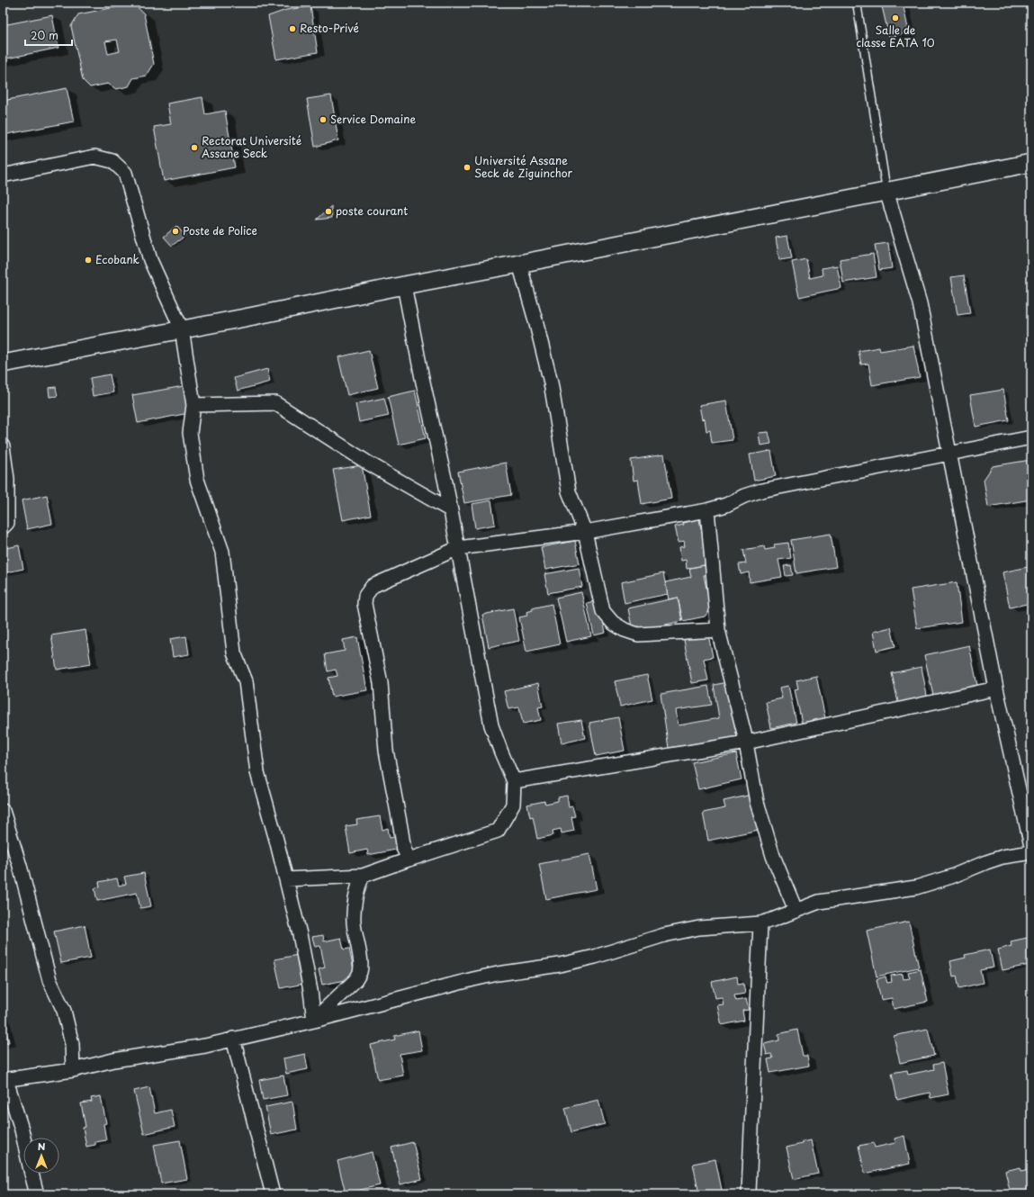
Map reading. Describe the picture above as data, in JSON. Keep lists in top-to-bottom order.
{
  "places": [
    "Salle de classe EATA 10",
    "Resto-Privé",
    "Service Domaine",
    "Rectorat Université Assane Seck",
    "Université Assane Seck de Ziguinchor",
    "poste courant",
    "Poste de Police",
    "Ecobank"
  ],
  "scale_bar": "20 m",
  "north": "top"
}
